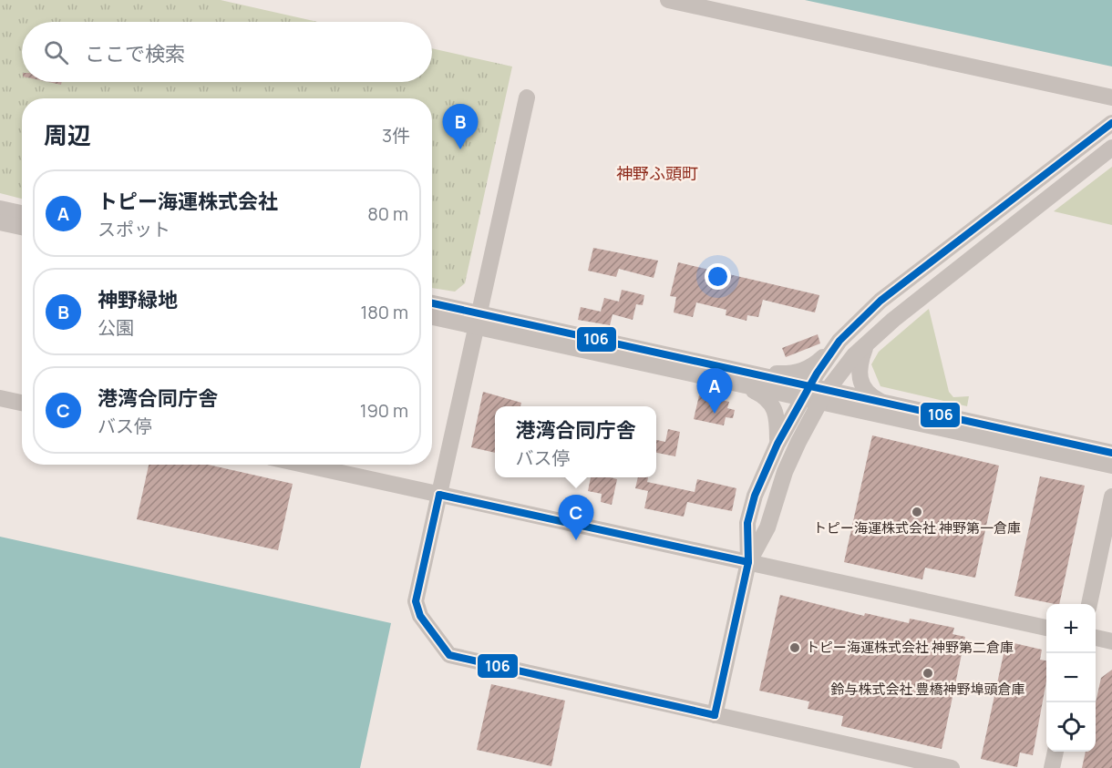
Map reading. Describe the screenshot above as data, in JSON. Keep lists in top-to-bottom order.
{
  "districts": ["神野ふ頭町"],
  "places": ["トピー海運株式会社 神野第一倉庫", "トピー海運株式会社 神野第二倉庫", "鈴与株式会社 豊橋神野埠頭倉庫"],
  "lines": ["transit line 106"],
  "page": {
    "search": "ここで検索",
    "heading": ["周辺", "3件"],
    "pins": ["B", "A", "C"],
    "list": [
      {
        "mark": "A",
        "name": "トピー海運株式会社",
        "note": "スポット",
        "value": "80 m"
      },
      {
        "mark": "B",
        "name": "神野緑地",
        "note": "公園",
        "value": "180 m"
      },
      {
        "mark": "C",
        "name": "港湾合同庁舎",
        "note": "バス停",
        "value": "190 m"
      }
    ],
    "popup": ["港湾合同庁舎", "バス停"],
    "map_buttons": ["+", "−"]
  }
}
